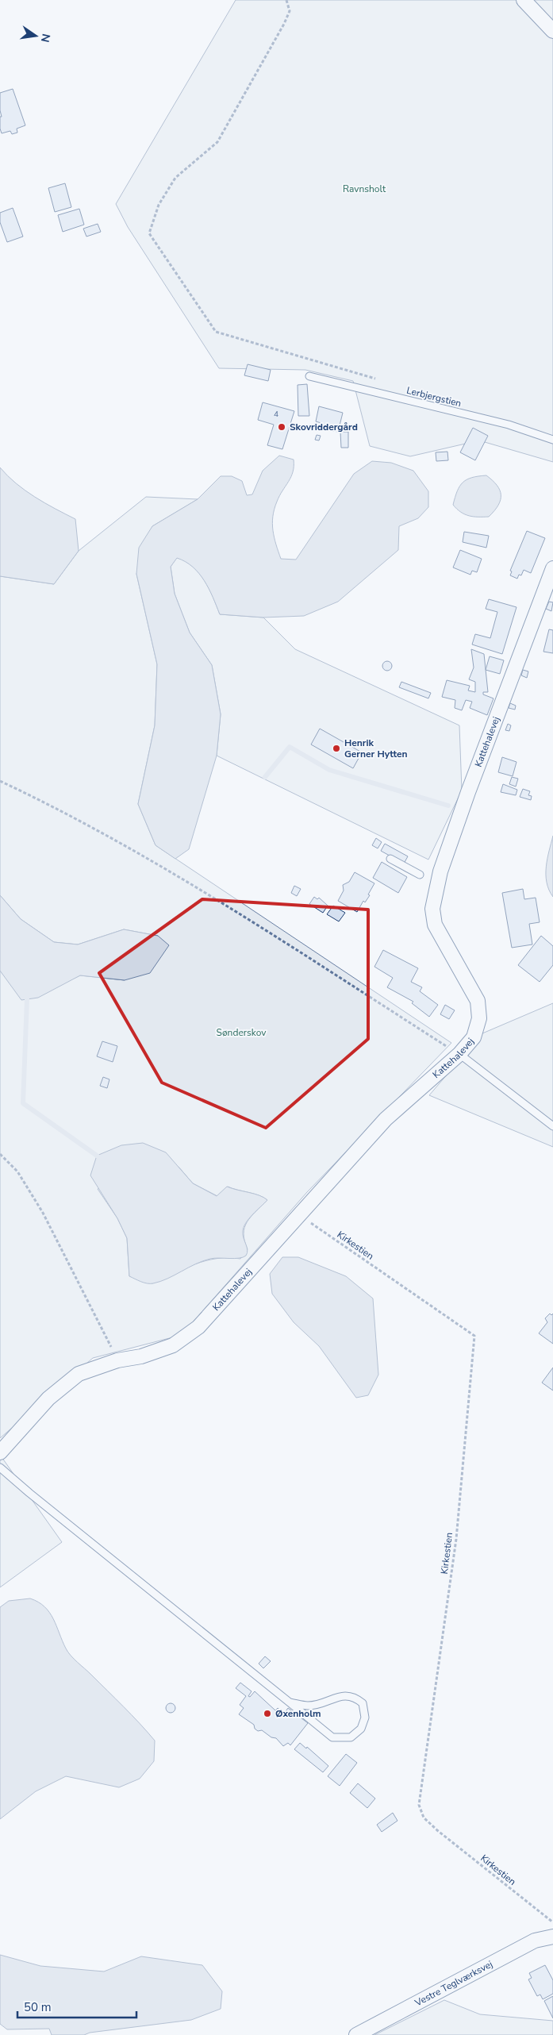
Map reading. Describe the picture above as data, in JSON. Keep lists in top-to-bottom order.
{
  "streets": {
    "street": ["Kattehalevej", "Vestre Teglværksvej"],
    "lane": ["Lerbjergstien"],
    "path": ["Kirkestien"]
  },
  "crossings": [
    ["Kattehalevej", "Kirkestien"]
  ],
  "parks": ["Ravnsholt", "Sønderskov"],
  "places": ["Skovriddergård", "Henrik Gerner Hytten", "Øxenholm"],
  "house_numbers": ["4"],
  "scale_bar": "50 m",
  "north": "right"
}
